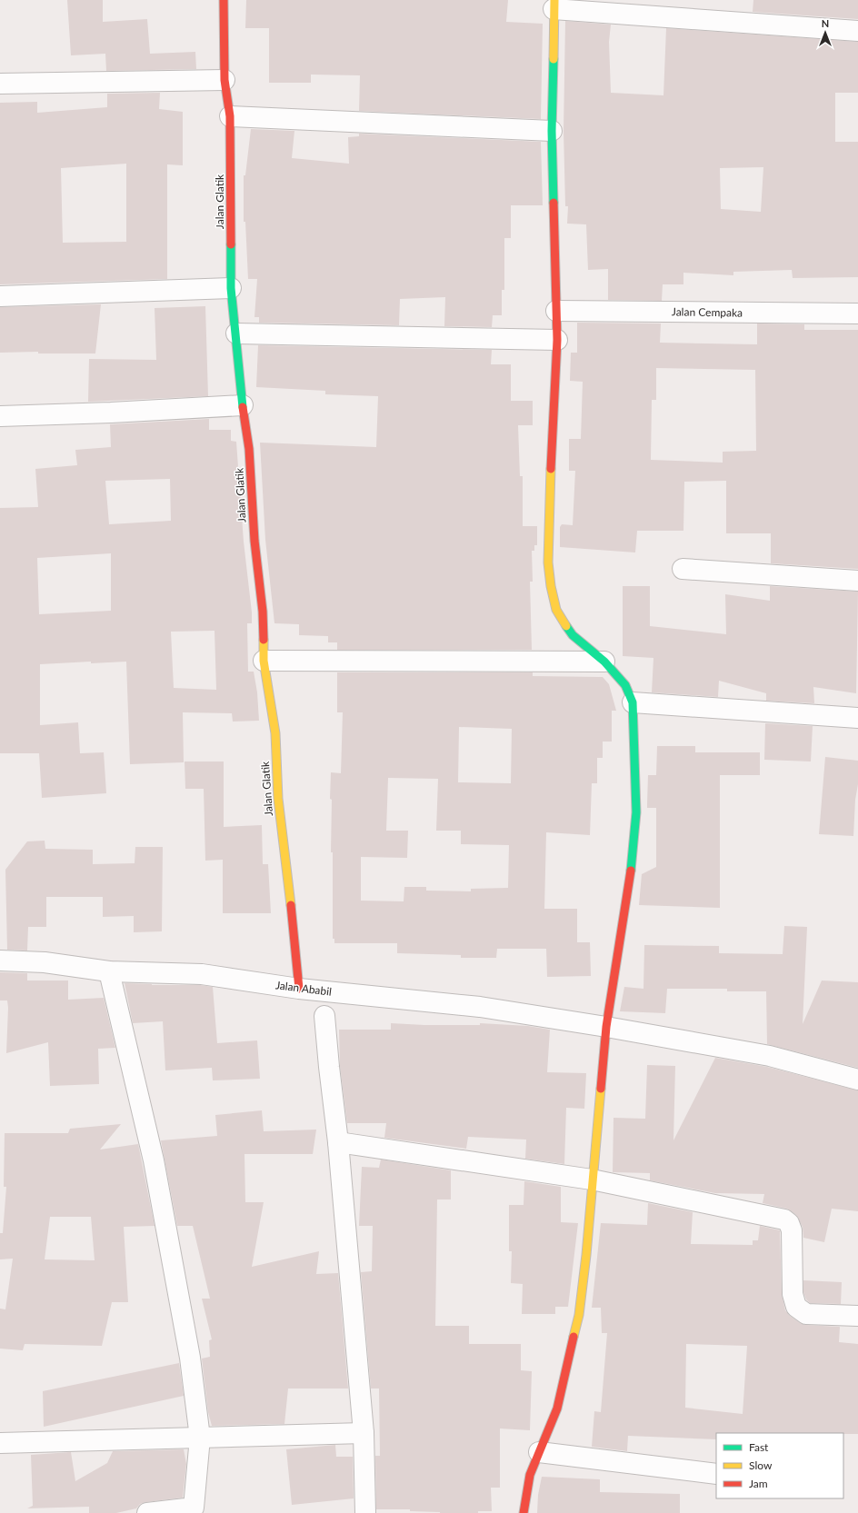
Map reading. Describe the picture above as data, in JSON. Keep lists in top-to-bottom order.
{
  "streets": {
    "street": ["Jalan Glatik", "Jalan Cempaka", "Jalan Ababil"]
  },
  "crossings": [
    ["Jalan Glatik", "Jalan Ababil"]
  ],
  "legend": ["Fast", "Slow", "Jam"],
  "north": "top"
}
